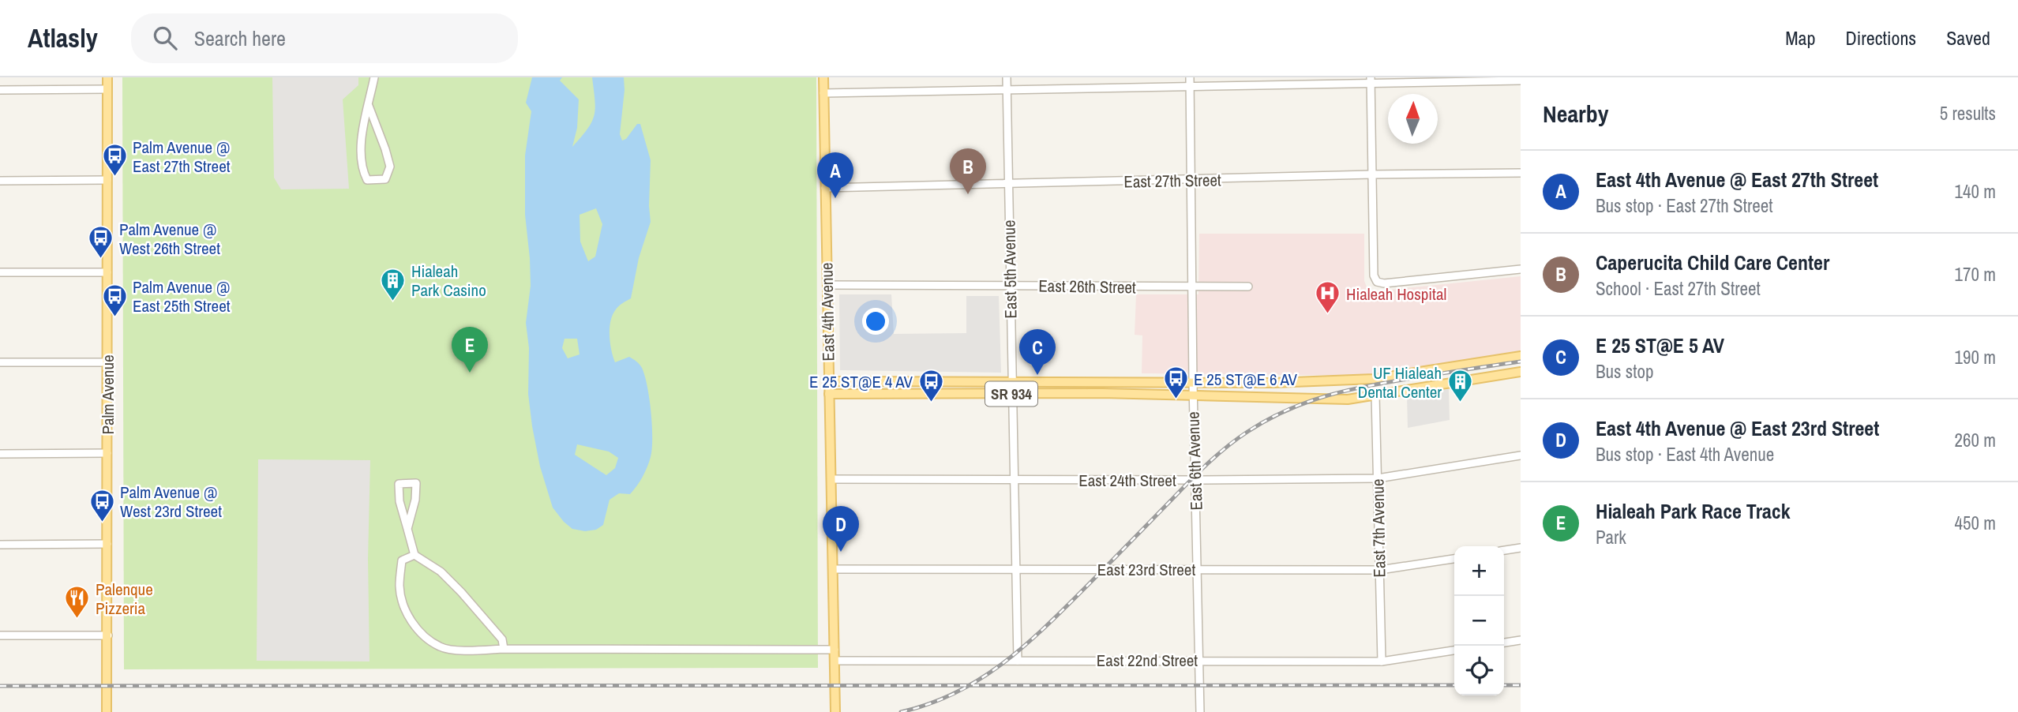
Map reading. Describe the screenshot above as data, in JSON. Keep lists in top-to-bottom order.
{
  "streets": {
    "main road": ["East 4th Avenue", "SR 934", "Palm Avenue"],
    "street": [
      "East 27th Street",
      "East 5th Avenue",
      "East 26th Street",
      "East 6th Avenue",
      "East 24th Street",
      "East 7th Avenue",
      "East 23rd Street",
      "East 22nd Street"
    ]
  },
  "crossings": [
    ["East 27th Street", "East 5th Avenue"],
    ["East 27th Street", "East 4th Avenue"],
    ["East 27th Street", "East 6th Avenue"],
    ["East 5th Avenue", "East 26th Street"],
    ["East 5th Avenue", "SR 934"],
    ["East 5th Avenue", "East 24th Street"],
    ["East 5th Avenue", "East 23rd Street"],
    ["East 5th Avenue", "East 22nd Street"],
    ["East 26th Street", "East 4th Avenue"],
    ["East 26th Street", "East 6th Avenue"],
    ["East 4th Avenue", "SR 934"],
    ["East 4th Avenue", "East 24th Street"],
    ["East 4th Avenue", "East 23rd Street"],
    ["East 4th Avenue", "East 22nd Street"],
    ["SR 934", "East 6th Avenue"],
    ["SR 934", "East 7th Avenue"],
    ["East 6th Avenue", "East 24th Street"],
    ["East 6th Avenue", "East 23rd Street"],
    ["East 6th Avenue", "East 22nd Street"],
    ["East 24th Street", "East 7th Avenue"],
    ["East 7th Avenue", "East 23rd Street"],
    ["East 7th Avenue", "East 22nd Street"]
  ],
  "places": {
    "bus stop": [
      "Palm Avenue @ East 27th Street",
      "Palm Avenue @ West 26th Street",
      "Palm Avenue @ East 25th Street",
      "E 25 ST@E 6 AV",
      "E 25 ST@E 4 AV",
      "Palm Avenue @ West 23rd Street"
    ],
    "building": ["Hialeah Park Casino", "UF Hialeah Dental Center"],
    "hospital": ["Hialeah Hospital"],
    "restaurant": ["Palenque Pizzeria"]
  },
  "north": "top",
  "page": {
    "header": "Atlasly",
    "search": "Search here",
    "nav": ["Map", "Directions", "Saved"],
    "heading": ["Nearby", "5 results"],
    "pins": [
      "B",
      "A",
      "E",
      "C",
      "D"
    ],
    "list": [
      {
        "mark": "A",
        "name": "East 4th Avenue @ East 27th Street",
        "note": "Bus stop · East 27th Street",
        "value": "140 m"
      },
      {
        "mark": "B",
        "name": "Caperucita Child Care Center",
        "note": "School · East 27th Street",
        "value": "170 m"
      },
      {
        "mark": "C",
        "name": "E 25 ST@E 5 AV",
        "note": "Bus stop",
        "value": "190 m"
      },
      {
        "mark": "D",
        "name": "East 4th Avenue @ East 23rd Street",
        "note": "Bus stop · East 4th Avenue",
        "value": "260 m"
      },
      {
        "mark": "E",
        "name": "Hialeah Park Race Track",
        "note": "Park",
        "value": "450 m"
      }
    ],
    "map_buttons": ["+", "−"]
  }
}
